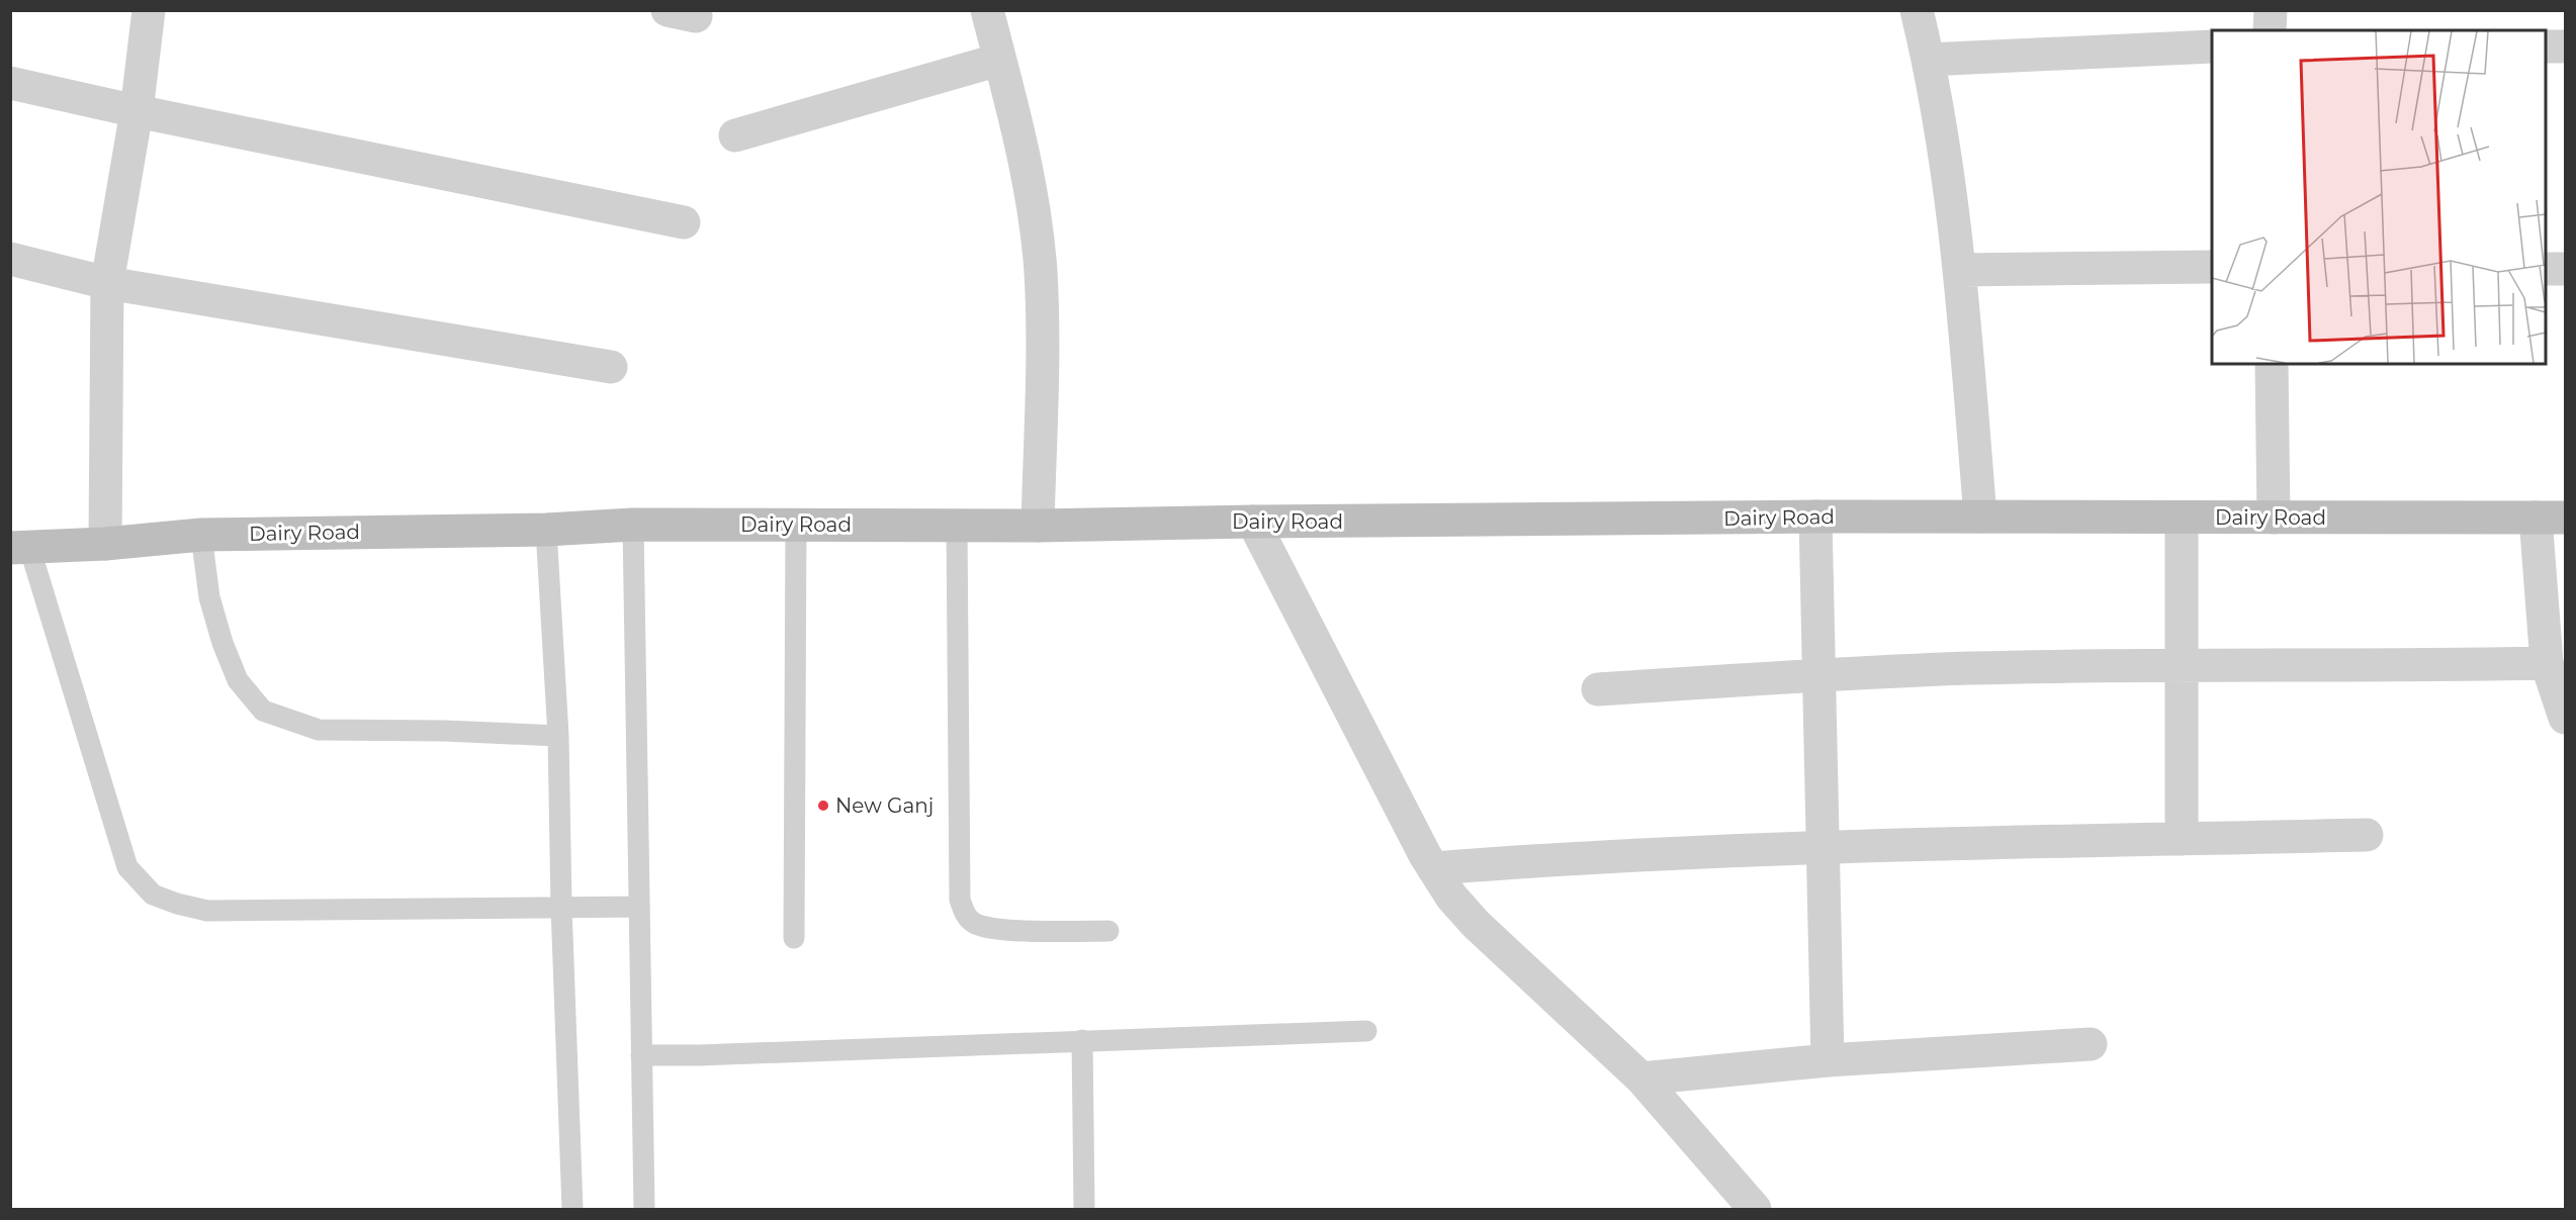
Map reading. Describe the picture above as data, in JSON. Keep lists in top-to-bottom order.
{
  "streets": {
    "street": ["Dairy Road"]
  },
  "places": ["New Ganj"]
}
